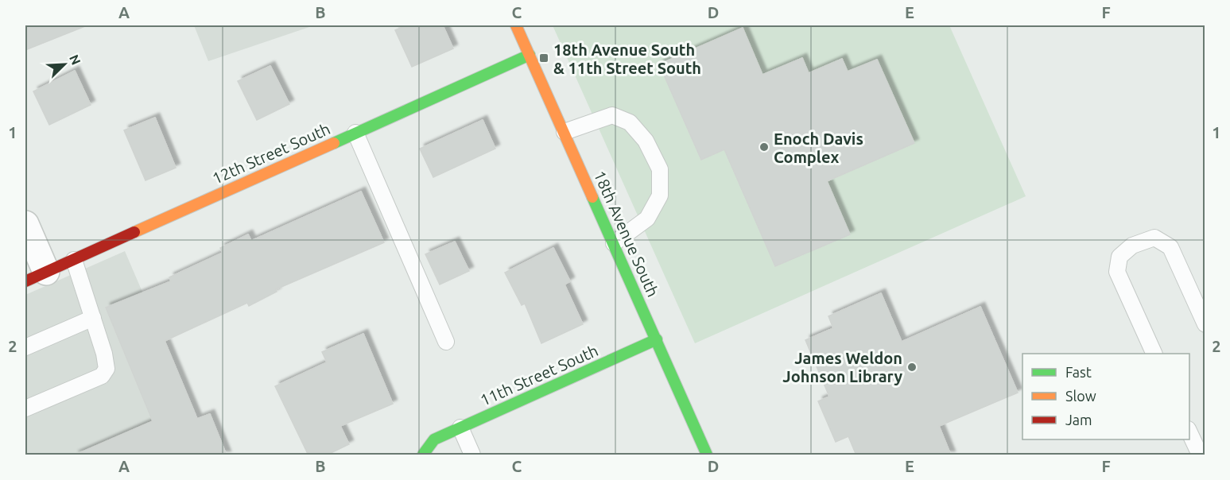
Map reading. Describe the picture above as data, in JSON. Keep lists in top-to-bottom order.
{
  "streets": {
    "street": ["12th Street South", "18th Avenue South", "11th Street South"]
  },
  "crossings": [
    ["12th Street South", "18th Avenue South"],
    ["18th Avenue South", "11th Street South"]
  ],
  "places": {
    "transit": ["18th Avenue South & 11th Street South"],
    "other": ["Enoch Davis Complex", "James Weldon Johnson Library"]
  },
  "legend": ["Fast", "Slow", "Jam"],
  "north": "top right",
  "grid": {
    "columns": [
      "A",
      "B",
      "C",
      "D",
      "E",
      "F"
    ],
    "rows": ["1", "2"]
  }
}
